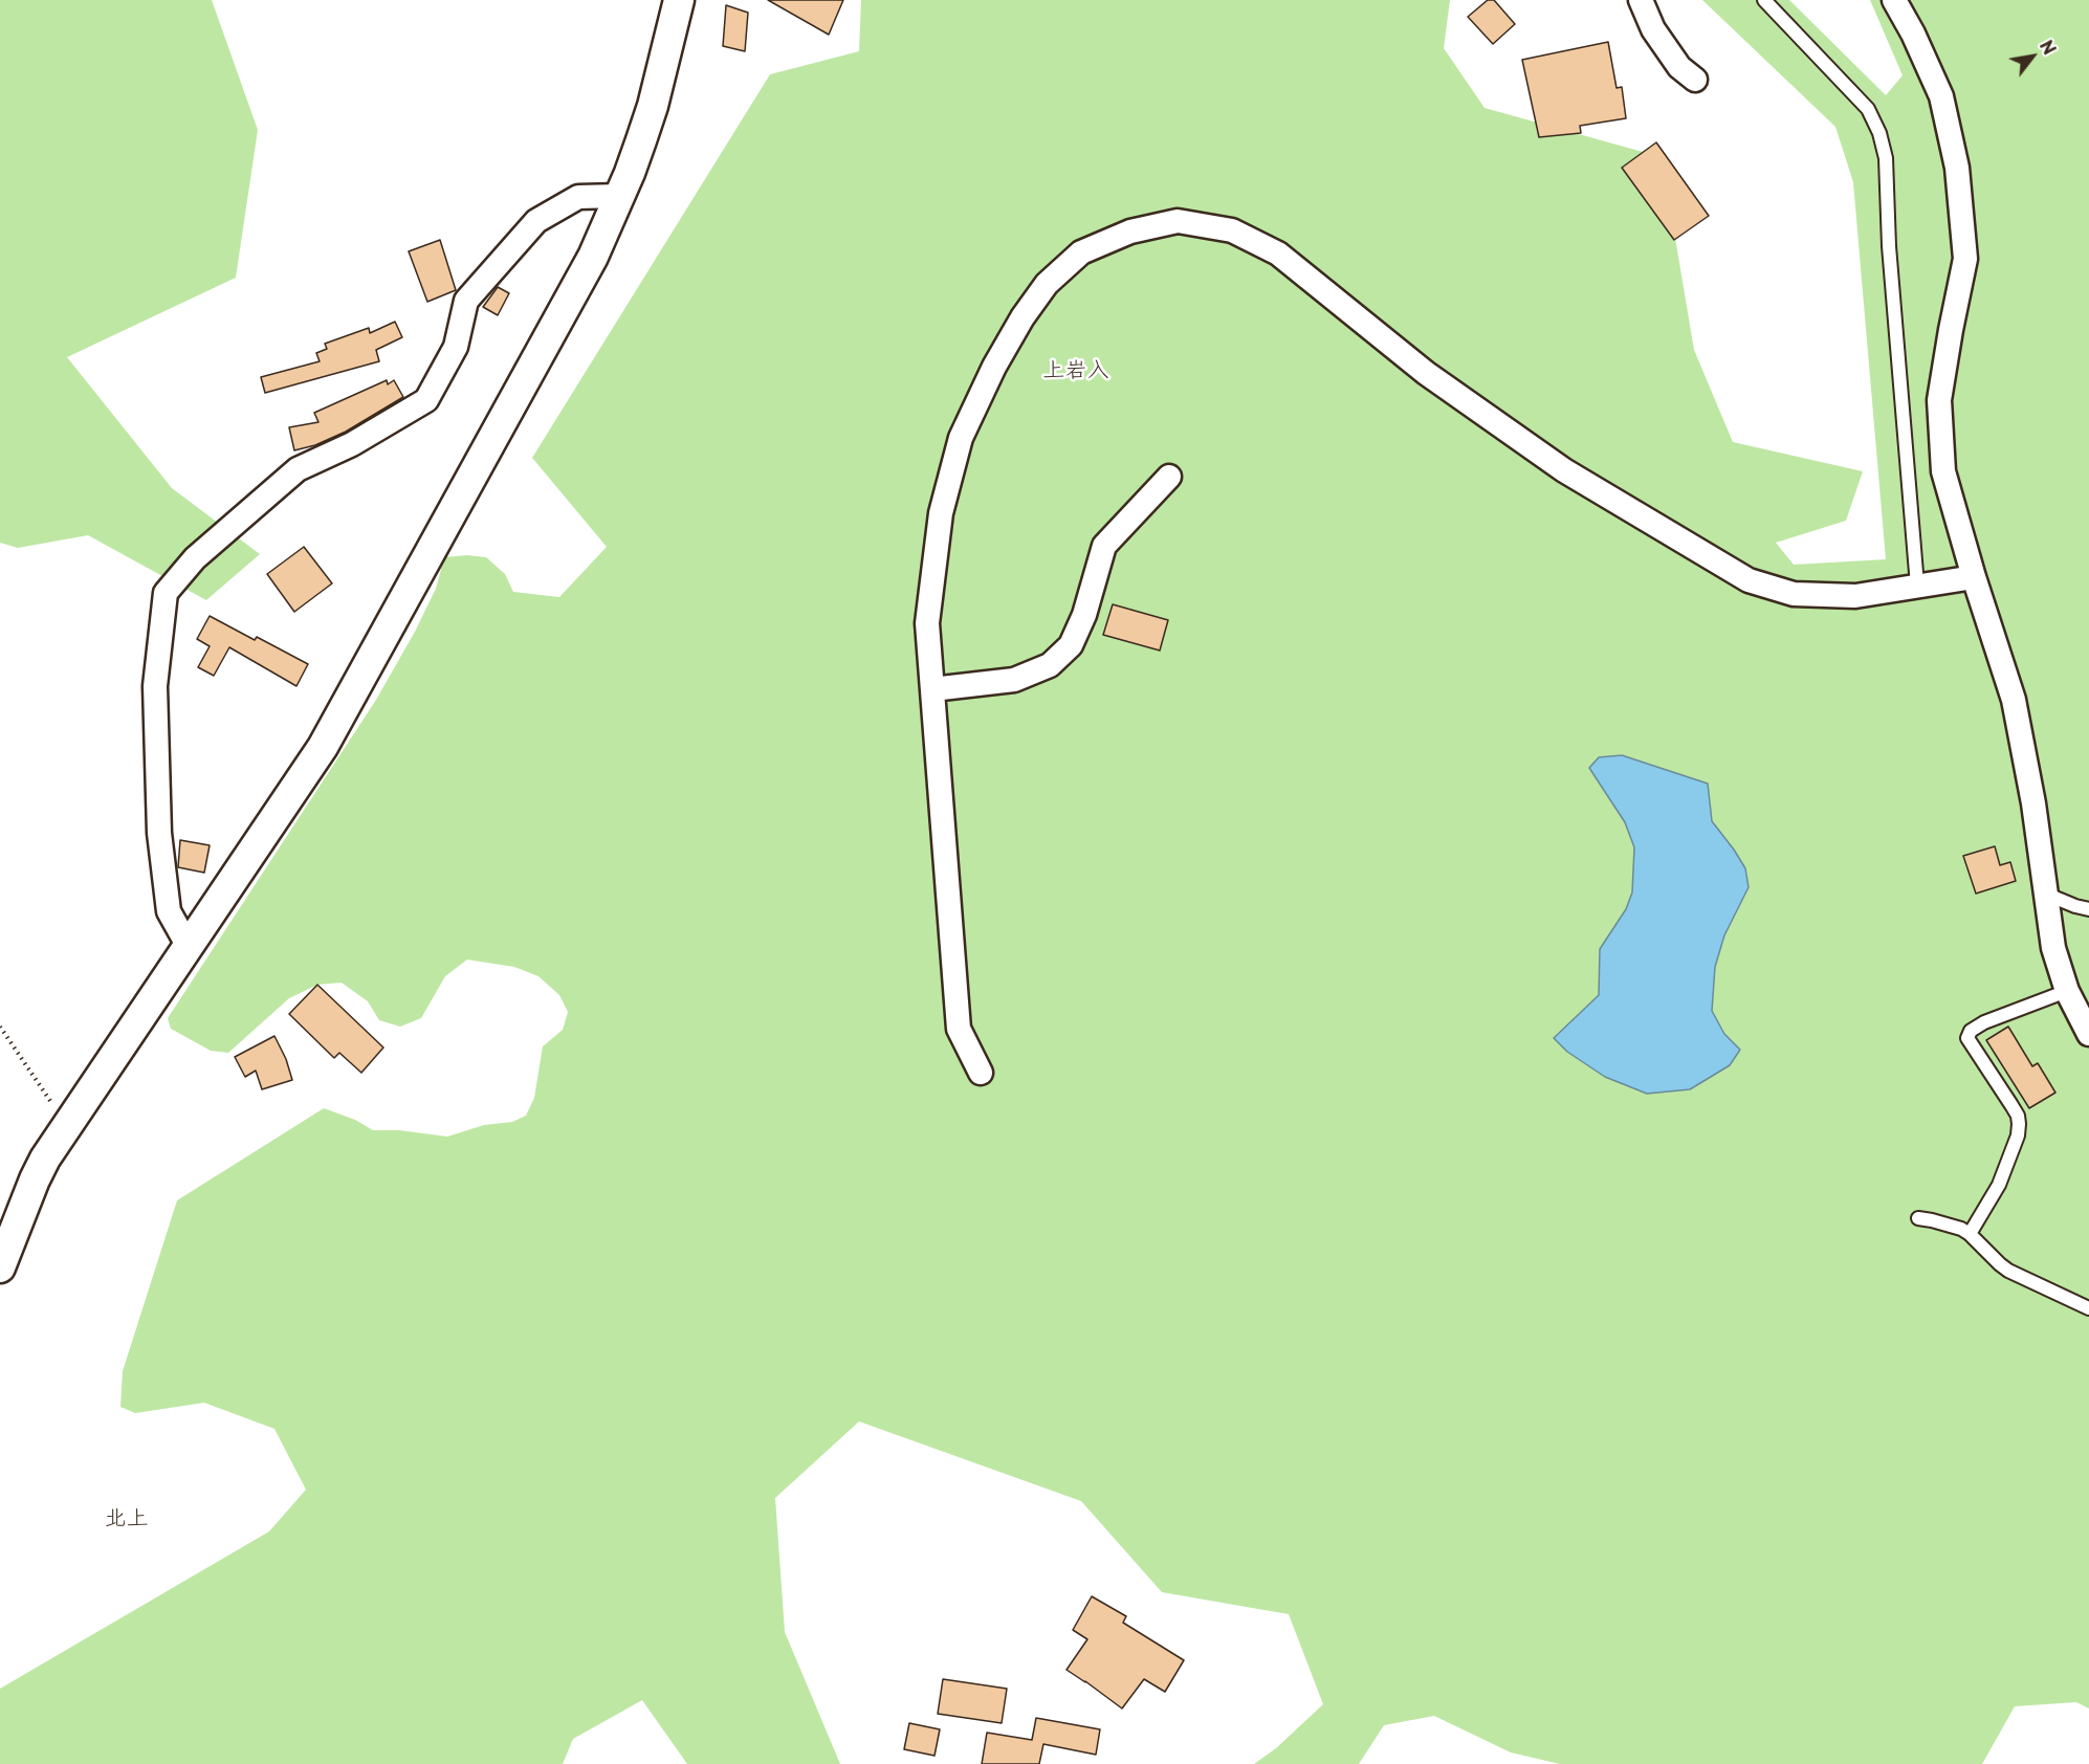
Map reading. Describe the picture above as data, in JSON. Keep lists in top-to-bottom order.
{
  "districts": ["上岩入", "北上"],
  "north": "top right"
}
